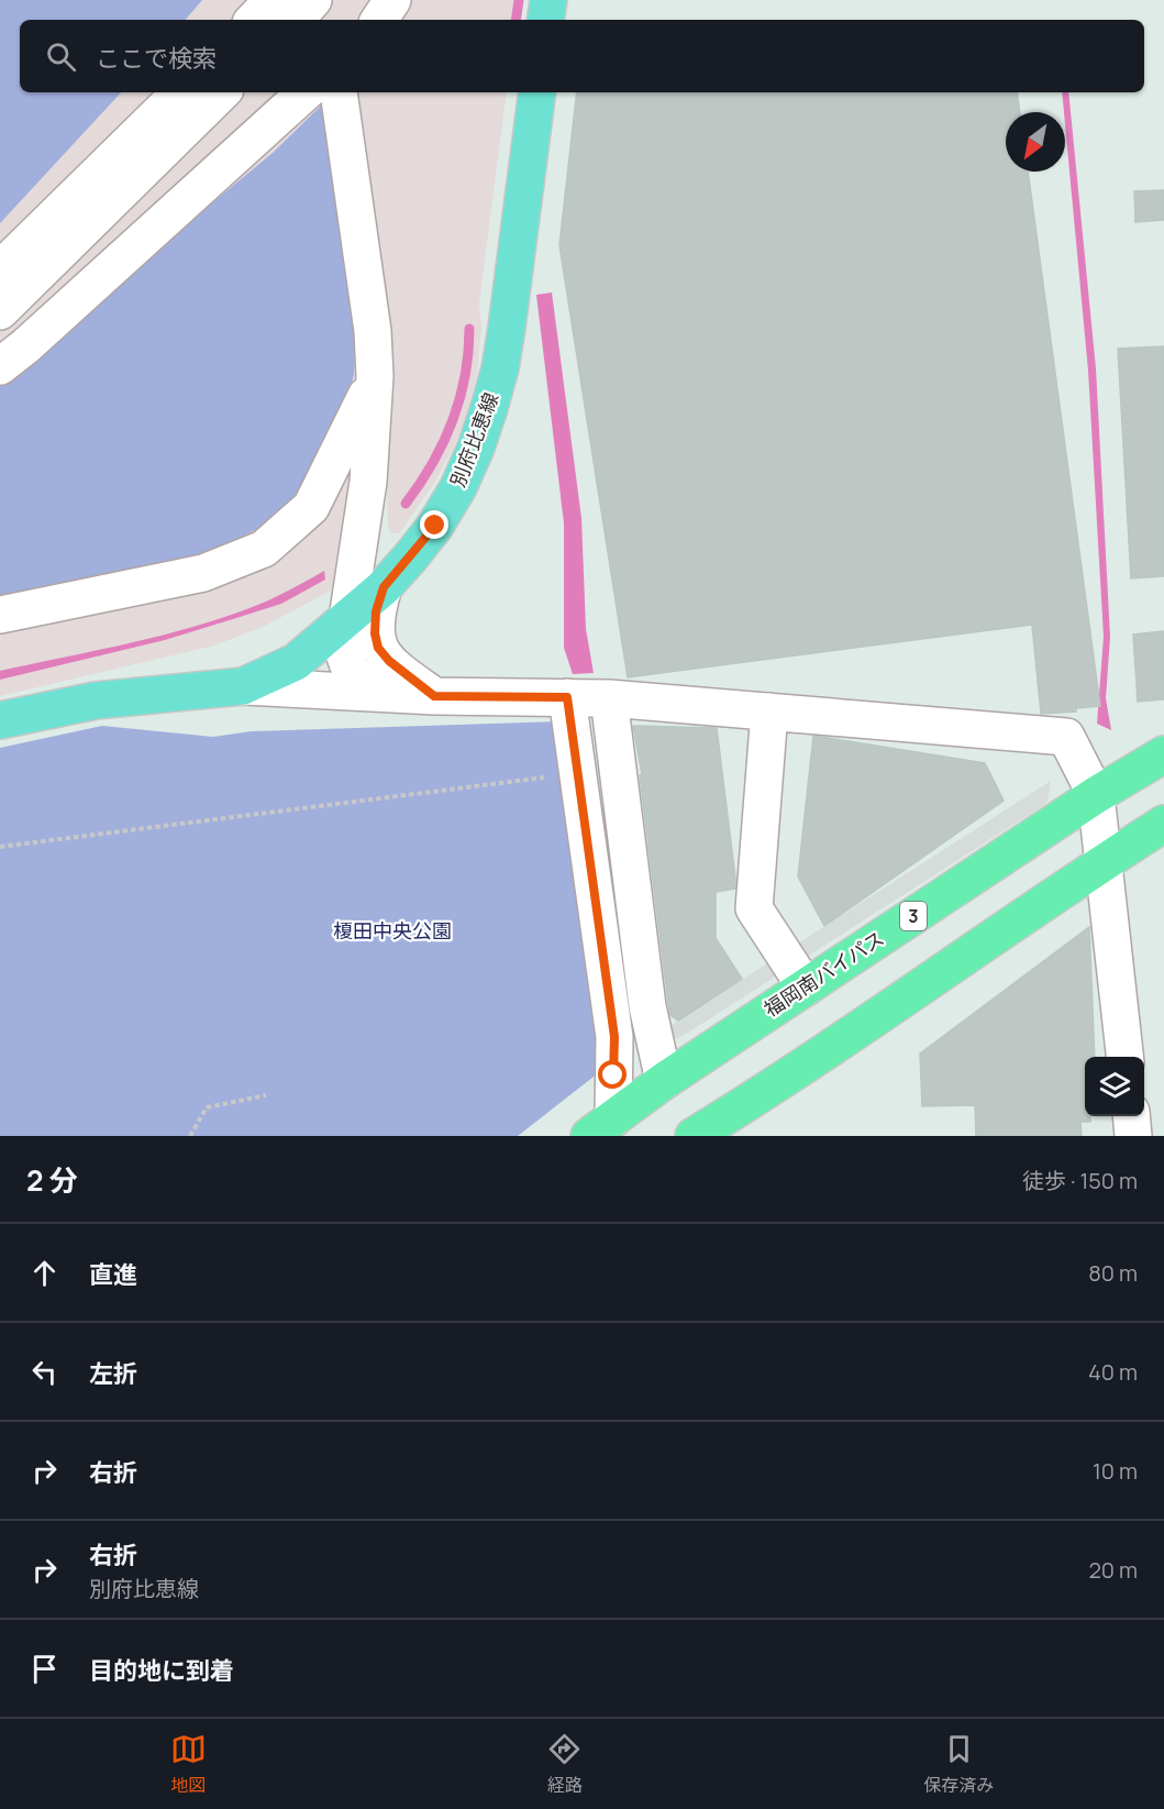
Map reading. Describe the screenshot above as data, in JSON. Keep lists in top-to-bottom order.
{
  "streets": {
    "highway": ["3", "福岡南バイパス"],
    "main road": ["別府比恵線"]
  },
  "parks": ["榎田中央公園"],
  "north": "bottom left",
  "page": {
    "search": "ここで検索",
    "heading": ["2 分", "徒歩 · 150 m"],
    "list": [
      ["直進", "80 m"],
      ["左折", "40 m"],
      ["右折", "10 m"],
      ["右折", "別府比恵線", "20 m"],
      "目的地に到着"
    ],
    "nav": ["地図", "経路", "保存済み"]
  }
}
